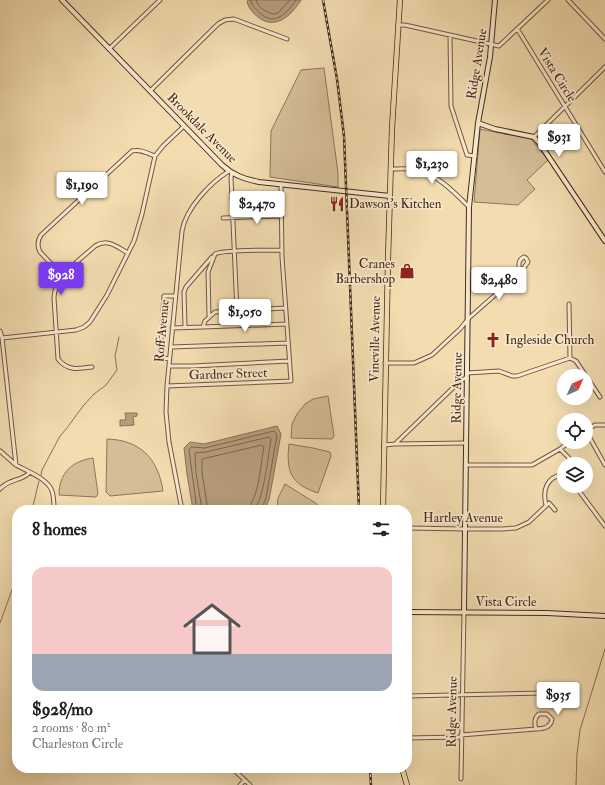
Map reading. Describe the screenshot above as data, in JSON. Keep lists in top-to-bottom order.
{
  "streets": {
    "main road": ["Vineville Avenue"],
    "street": [
      "Ridge Avenue",
      "Vista Circle",
      "Brookdale Avenue",
      "Roff Avenue",
      "Gardner Street",
      "Hartley Avenue"
    ]
  },
  "crossings": [
    ["Ridge Avenue", "Vista Circle"],
    ["Ridge Avenue", "Hartley Avenue"],
    ["Brookdale Avenue", "Roff Avenue"],
    ["Brookdale Avenue", "Vineville Avenue"],
    ["Roff Avenue", "Gardner Street"]
  ],
  "places": {
    "restaurant": ["Dawson's Kitchen"],
    "shop": ["Cranes Barbershop"],
    "church": ["Ingleside Church"]
  },
  "north": "top right",
  "page": {
    "price": [
      "$931",
      "$1,230",
      "$1,190",
      "$2,470",
      "$928",
      "$2,480",
      "$1,050",
      "$935"
    ],
    "heading": "8 homes",
    "list": [
      {
        "name": "$928/mo",
        "note": "2 rooms · 80 m² · Charleston Circle"
      }
    ]
  }
}
